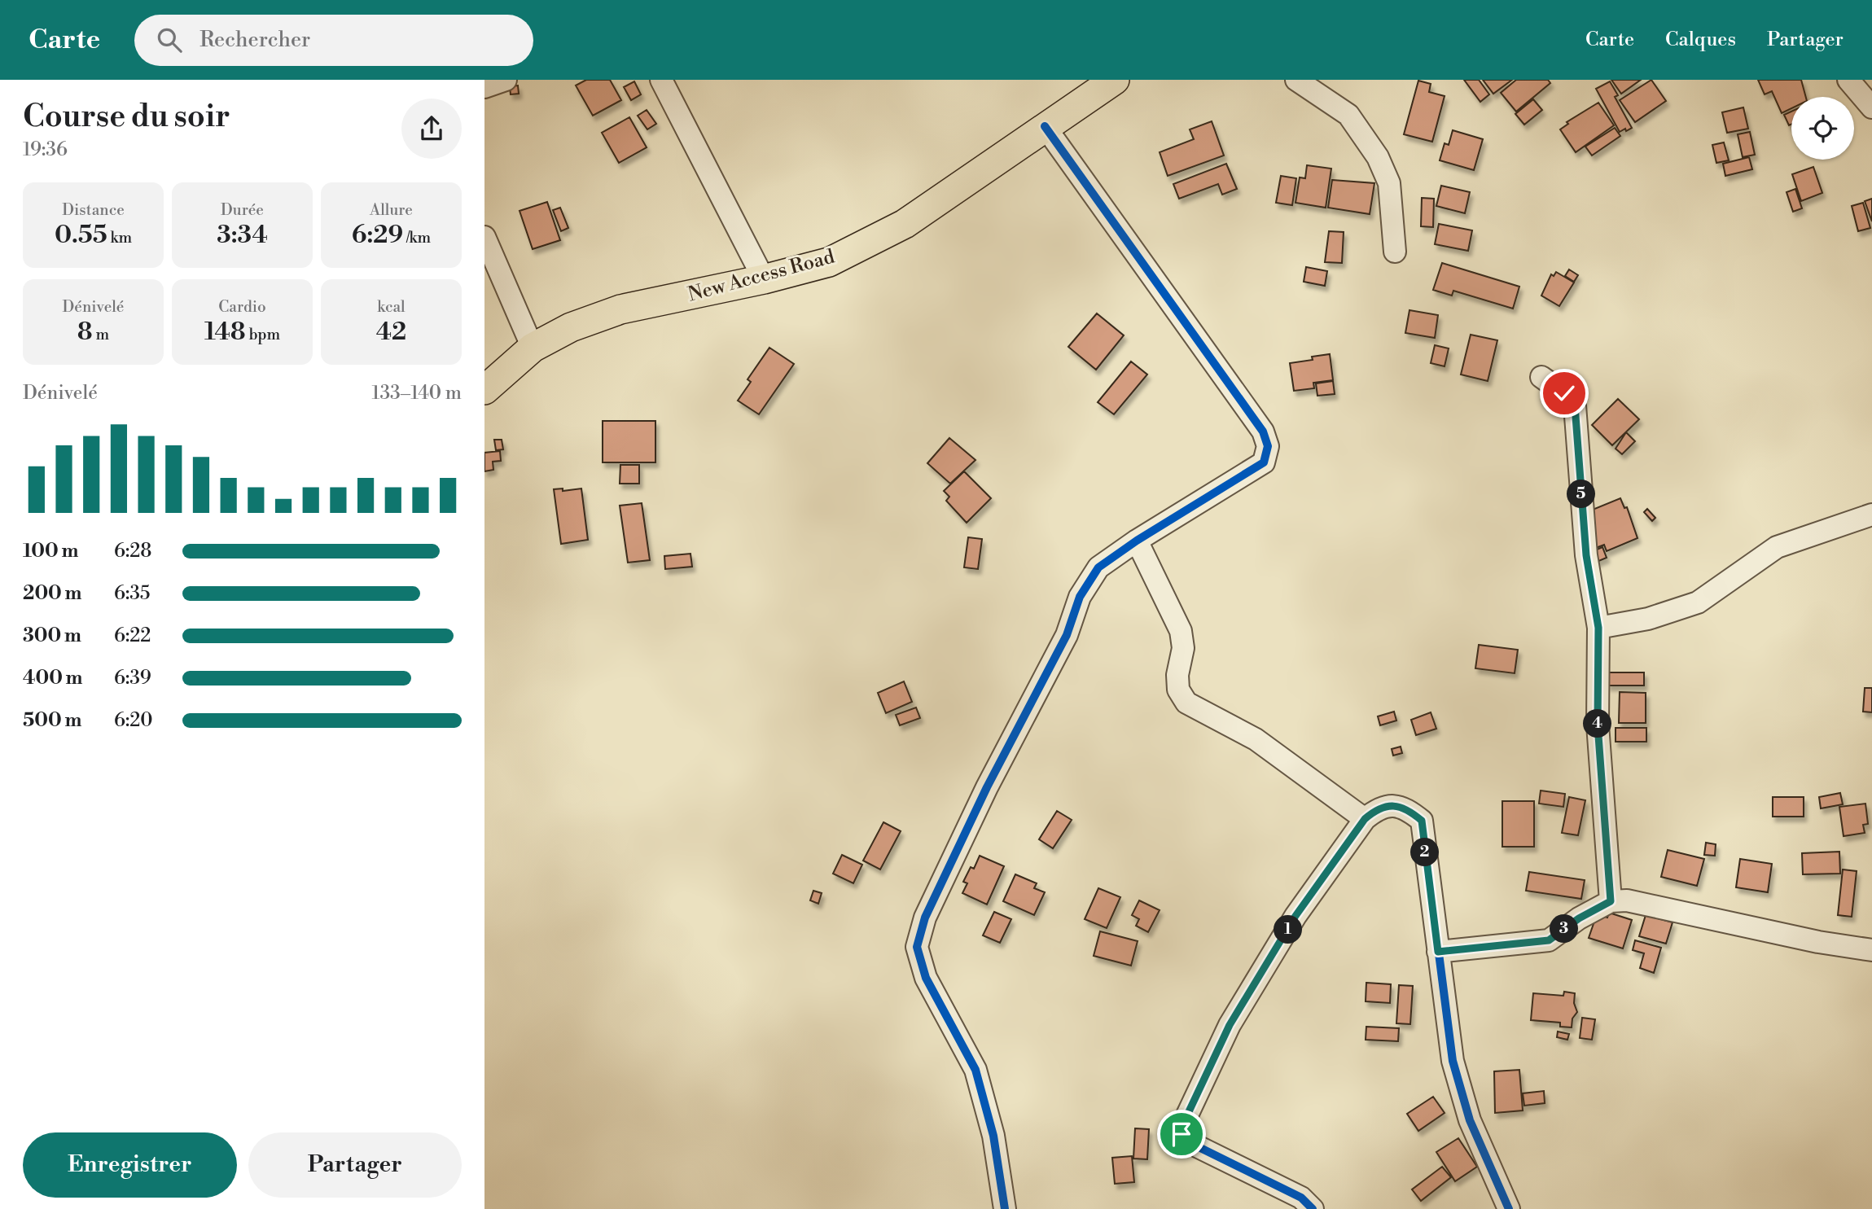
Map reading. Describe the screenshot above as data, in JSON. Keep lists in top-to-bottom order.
{
  "streets": {
    "main road": ["New Access Road"]
  },
  "page": {
    "header": "Carte",
    "search": "Rechercher",
    "nav": ["Carte", "Calques", "Partager"],
    "heading": ["Course du soir", "19:36"],
    "stats": [
      ["Distance", "0.55 km"],
      ["Durée", "3:34"],
      ["Allure", "6:29 /km"],
      ["Dénivelé", "8 m"],
      ["Cardio", "148 bpm"],
      ["kcal", "42"]
    ],
    "chart": ["Dénivelé", "133–140 m"],
    "pins": [
      "5",
      "4",
      "2",
      "3",
      "1"
    ],
    "list": [
      {
        "name": "100 m",
        "note": "6:28"
      },
      {
        "name": "200 m",
        "note": "6:35"
      },
      {
        "name": "300 m",
        "note": "6:22"
      },
      {
        "name": "400 m",
        "note": "6:39"
      },
      {
        "name": "500 m",
        "note": "6:20"
      }
    ],
    "buttons": ["Enregistrer", "Partager"]
  }
}
